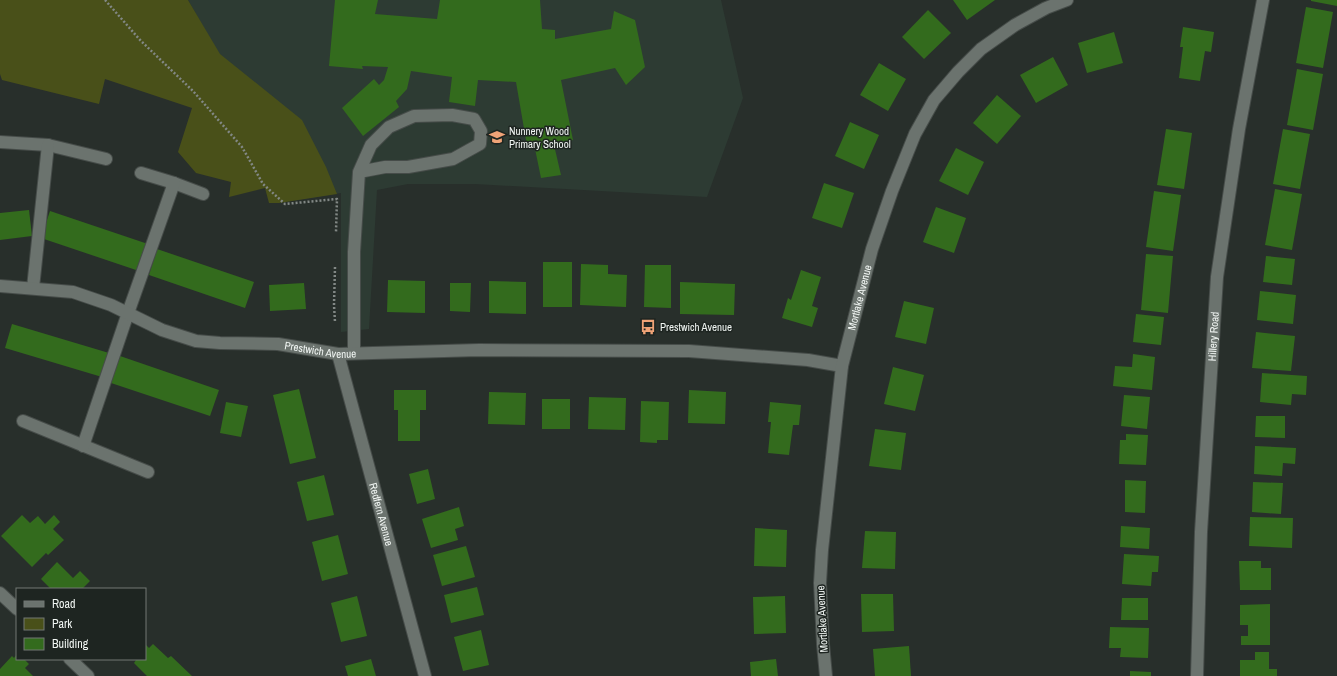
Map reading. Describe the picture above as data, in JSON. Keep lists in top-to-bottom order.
{
  "streets": {
    "street": [
      "Mortlake Avenue",
      "Hillery Road",
      "Prestwich Avenue",
      "Redfern Avenue"
    ]
  },
  "crossings": [
    ["Mortlake Avenue", "Prestwich Avenue"],
    ["Prestwich Avenue", "Redfern Avenue"]
  ],
  "places": {
    "school or university": ["Nunnery Wood Primary School"],
    "bus stop": ["Prestwich Avenue"]
  },
  "legend": ["Road", "Park", "Building"]
}
